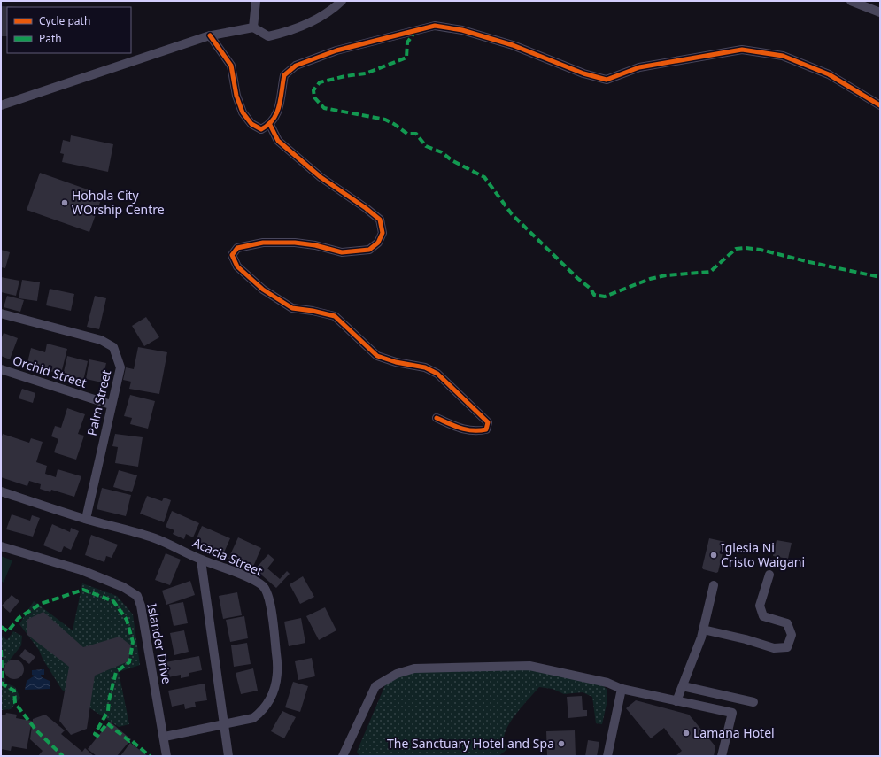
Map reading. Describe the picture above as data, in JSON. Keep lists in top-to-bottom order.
{
  "streets": {
    "street": [
      "Orchid Street",
      "Palm Street",
      "Acacia Street",
      "Islander Drive"
    ]
  },
  "crossings": [
    ["Orchid Street", "Palm Street"],
    ["Palm Street", "Acacia Street"],
    ["Acacia Street", "Islander Drive"]
  ],
  "places": [
    "Hohola City WOrship Centre",
    "Iglesia Ni Cristo Waigani",
    "Lamana Hotel",
    "The Sanctuary Hotel and Spa"
  ],
  "legend": ["Cycle path", "Path"]
}
